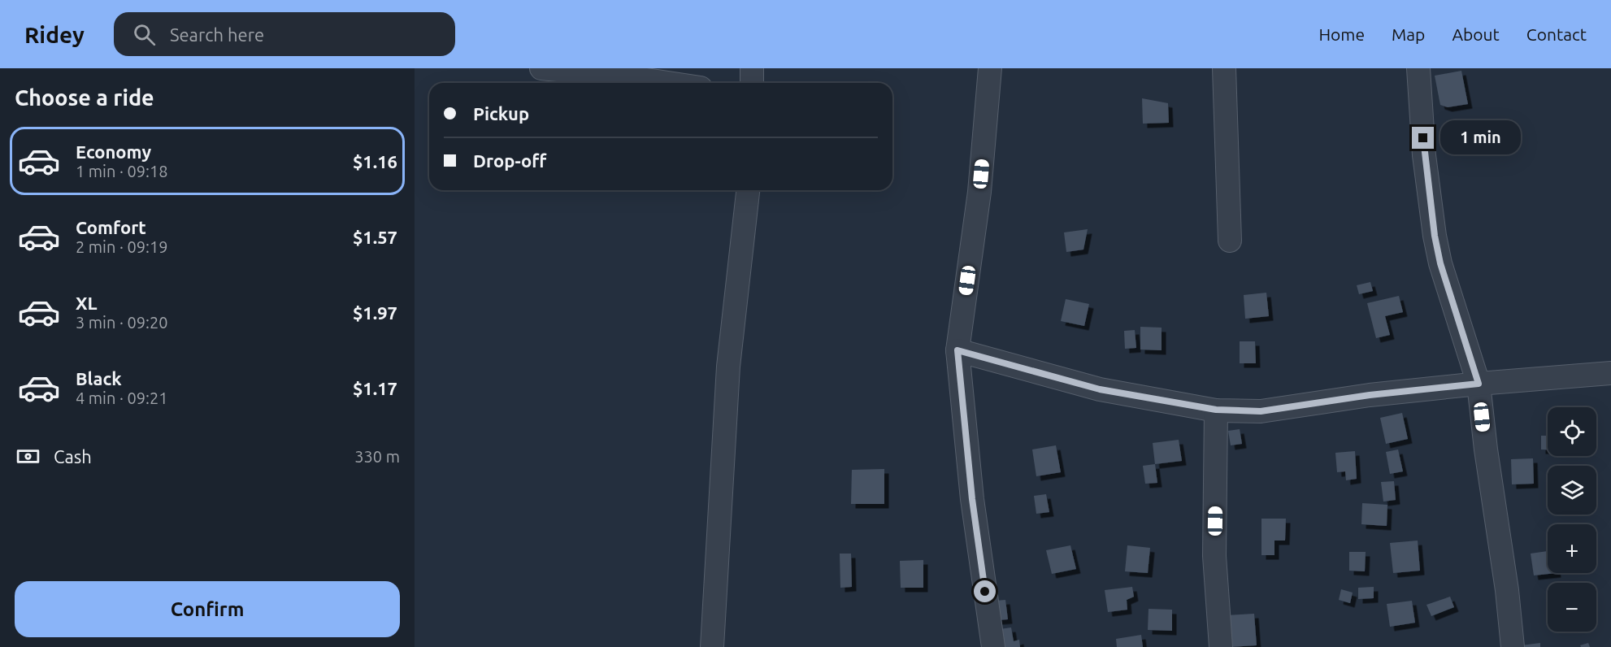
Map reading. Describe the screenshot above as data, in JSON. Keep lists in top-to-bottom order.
{
  "page": {
    "header": "Ridey",
    "search": "Search here",
    "nav": [
      "Home",
      "Map",
      "About",
      "Contact"
    ],
    "heading": "Choose a ride",
    "banner": ["Pickup", "Drop-off"],
    "bubble": "1 min",
    "list": [
      {
        "name": "Economy",
        "note": "1 min · 09:18",
        "value": "$1.16"
      },
      {
        "name": "Comfort",
        "note": "2 min · 09:19",
        "value": "$1.57"
      },
      {
        "name": "XL",
        "note": "3 min · 09:20",
        "value": "$1.97"
      },
      {
        "name": "Black",
        "note": "4 min · 09:21",
        "value": "$1.17"
      }
    ],
    "map_buttons": ["+", "−"],
    "pay": ["Cash", "330 m"],
    "buttons": "Confirm"
  }
}
